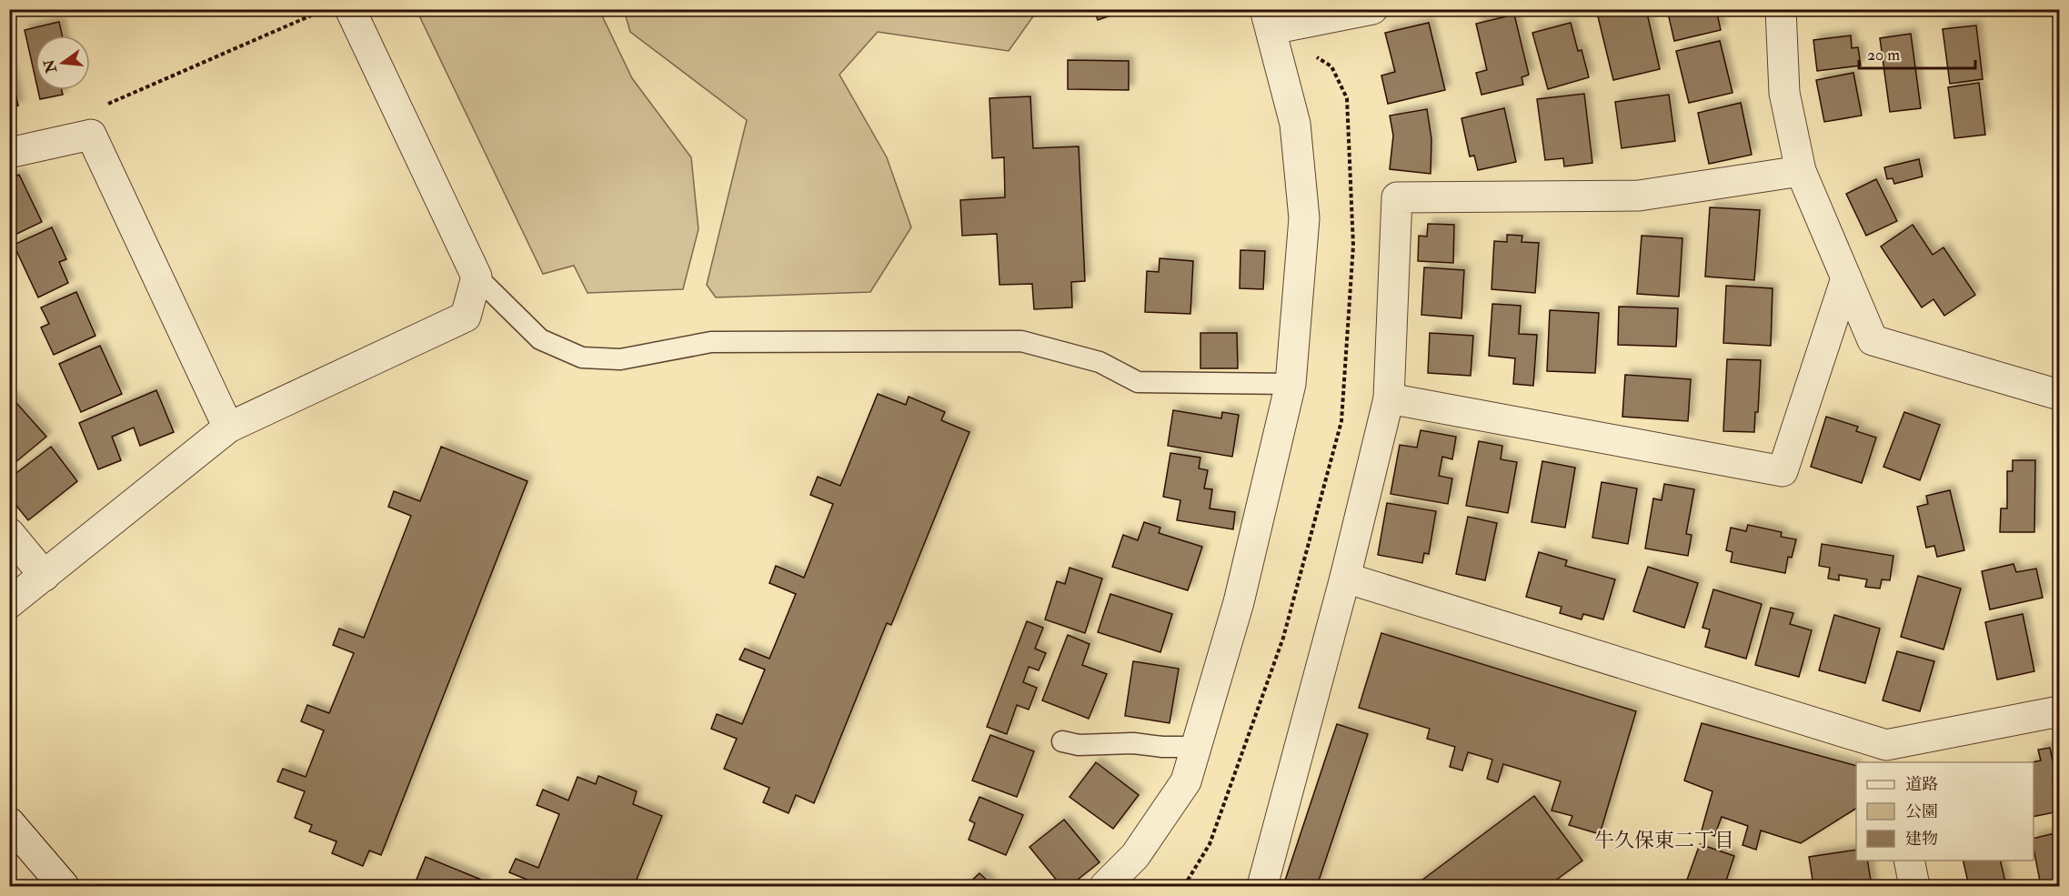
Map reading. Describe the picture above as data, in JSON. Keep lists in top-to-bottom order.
{
  "districts": ["牛久保東二丁目"],
  "legend": ["道路", "公園", "建物"],
  "scale_bar": "20 m",
  "north": "left"
}
